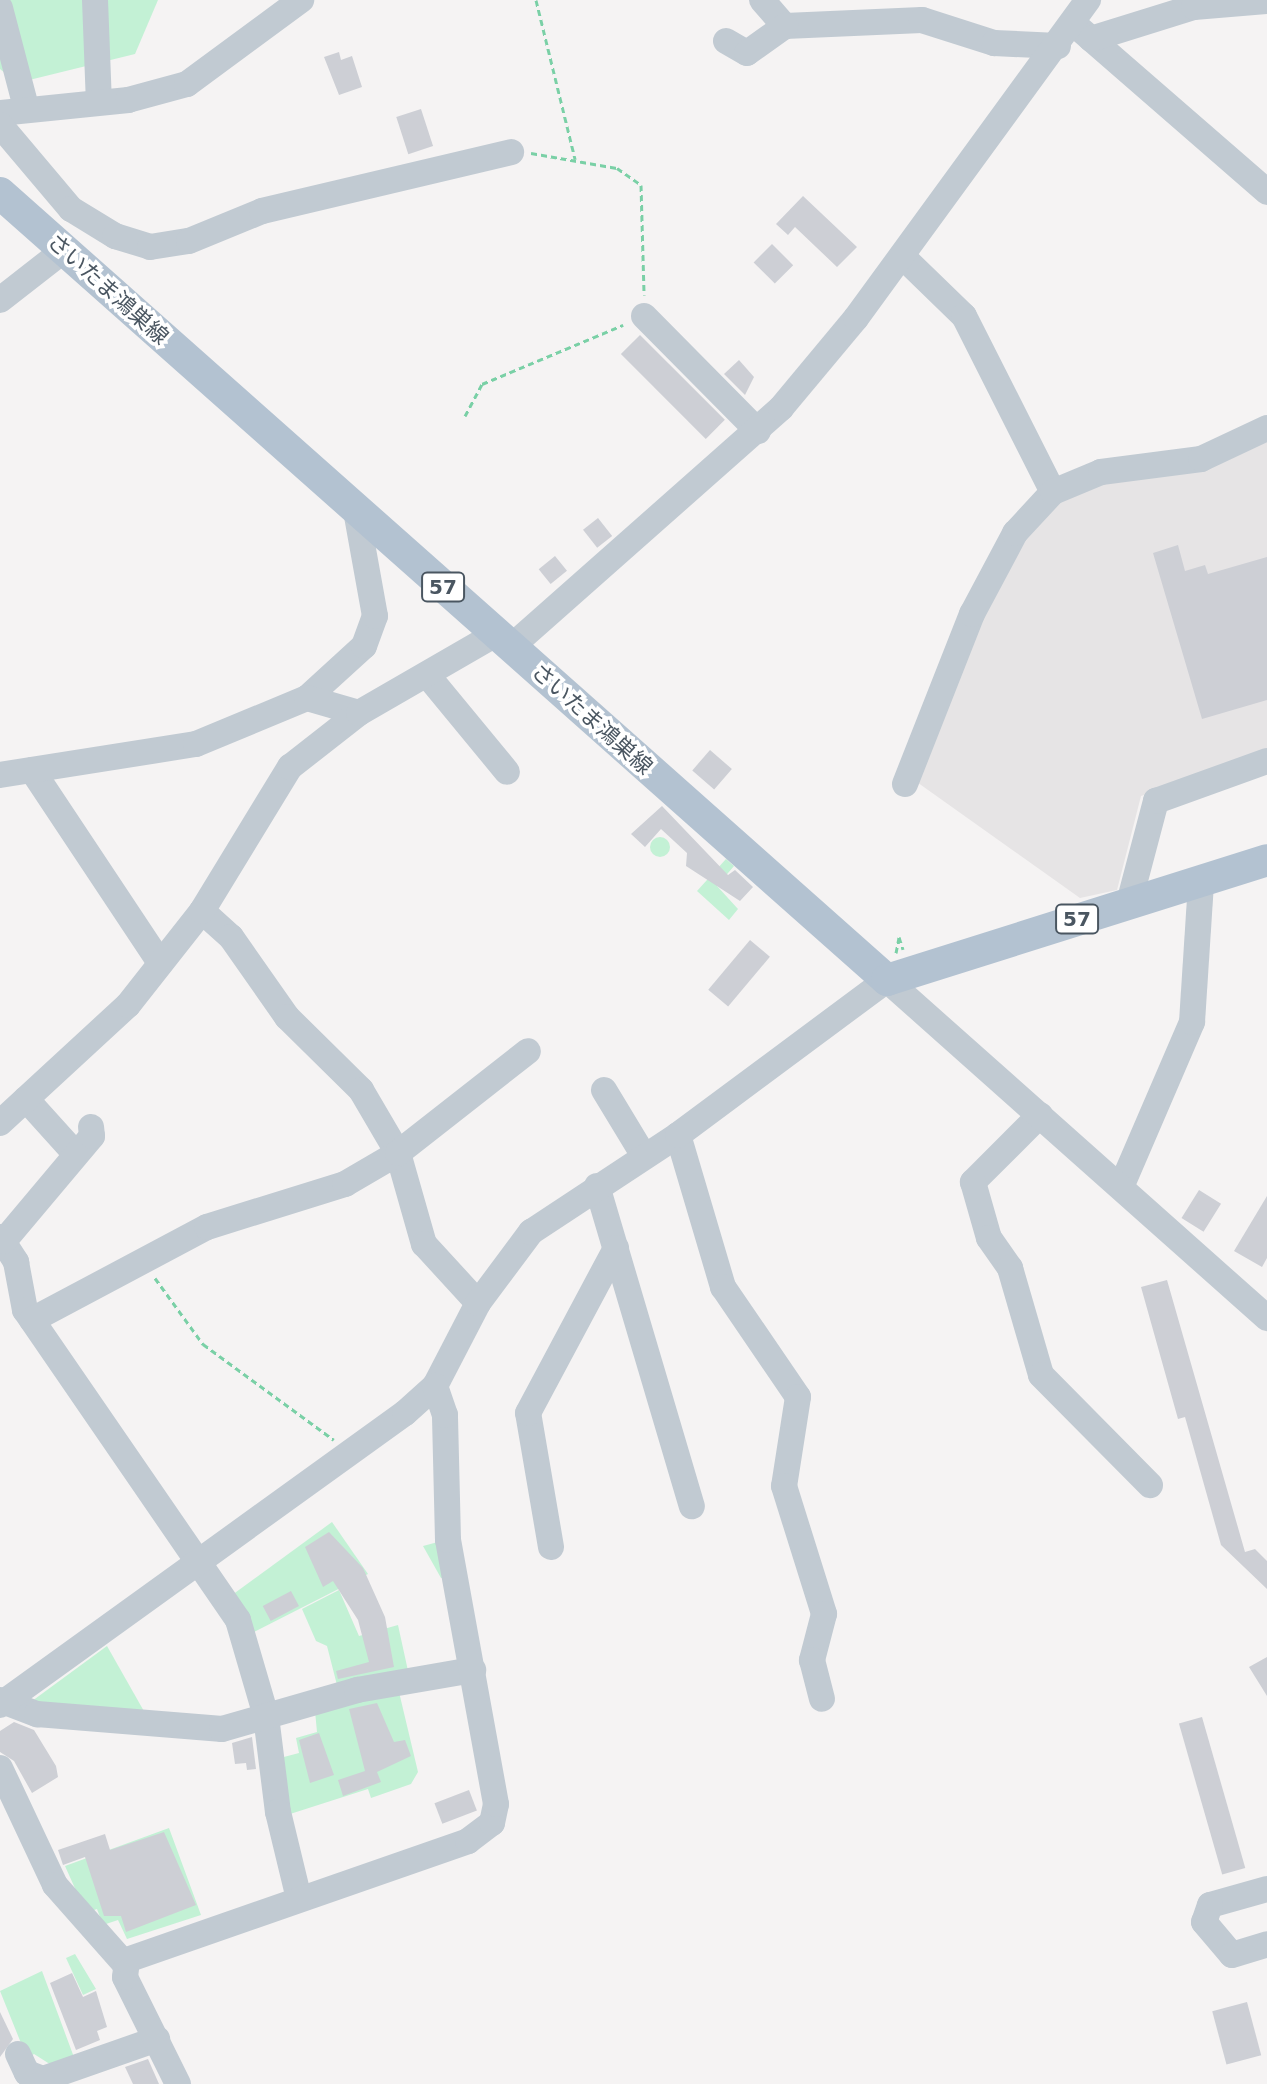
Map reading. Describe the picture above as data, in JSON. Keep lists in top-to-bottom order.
{
  "streets": {
    "main road": ["さいたま鴻巣線", "57"]
  },
  "crossings": [
    ["さいたま鴻巣線", "57"]
  ]
}
